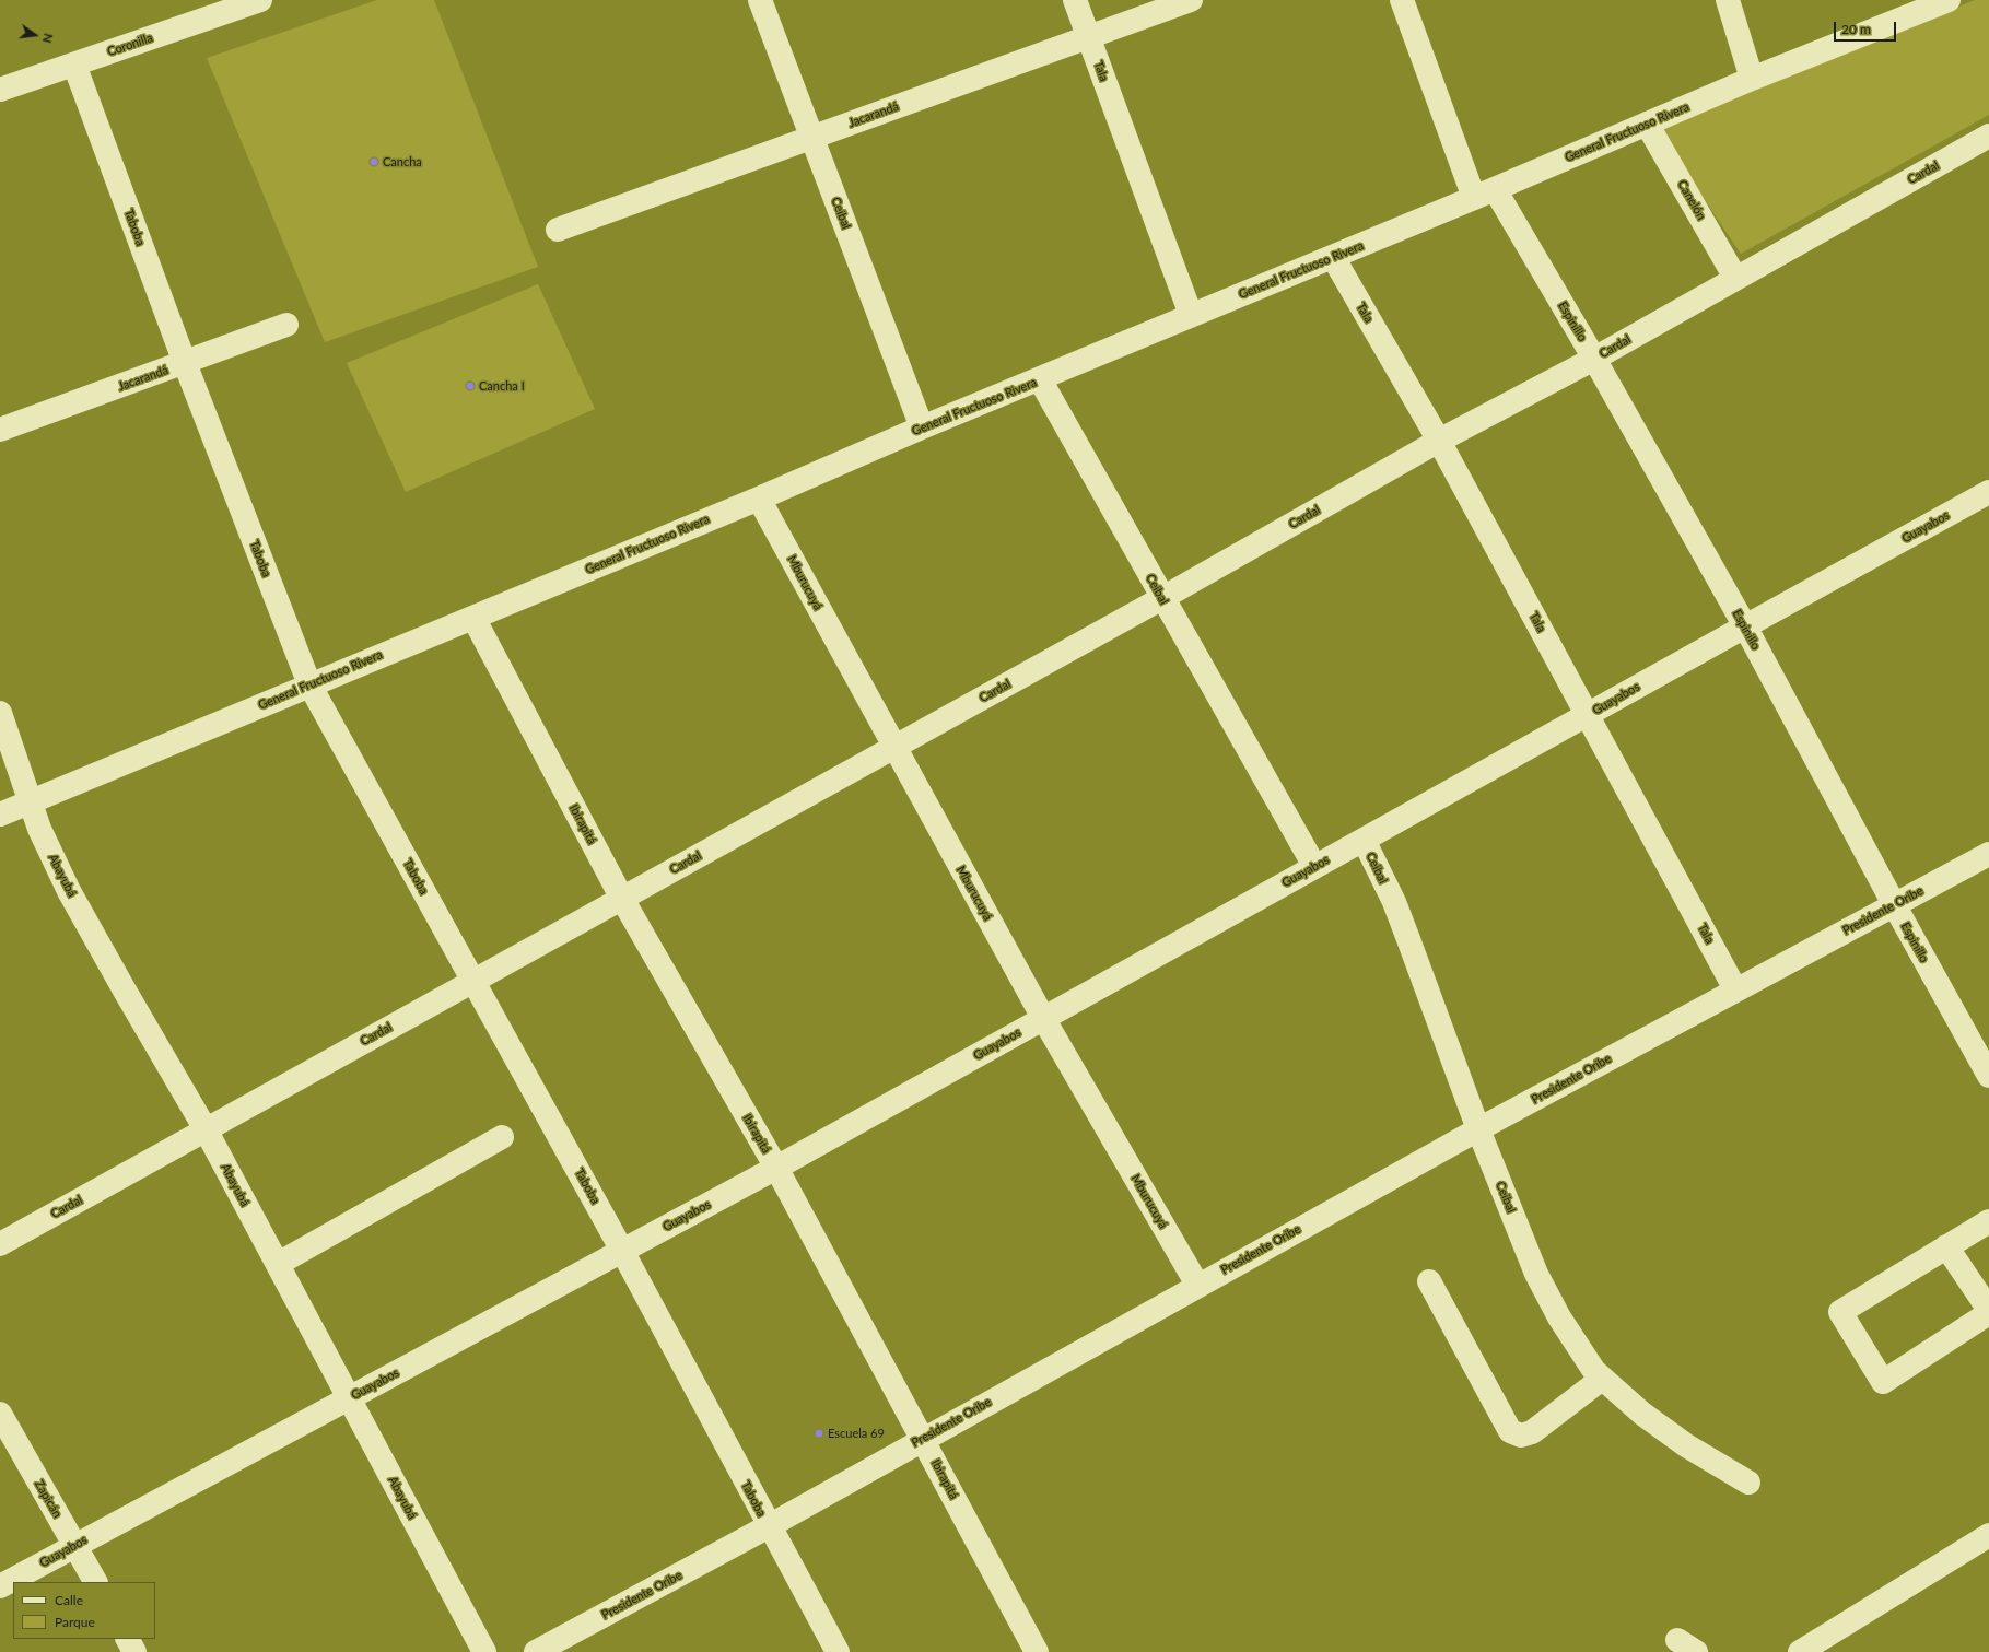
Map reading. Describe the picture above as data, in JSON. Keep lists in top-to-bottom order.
{
  "streets": {
    "street": [
      "Coronilla",
      "Tala",
      "Jacarandá",
      "General Fructuoso Rivera",
      "Cardal",
      "Canelón",
      "Ceibal",
      "Taboba",
      "Espinillo",
      "Guayabos",
      "Mburucuyá",
      "Ibirapitá",
      "Abayubá",
      "Presidente Oribe",
      "Zapicán"
    ]
  },
  "crossings": [
    ["Coronilla", "Taboba"],
    ["Tala", "Jacarandá"],
    ["Tala", "General Fructuoso Rivera"],
    ["Tala", "Cardal"],
    ["Tala", "Guayabos"],
    ["Tala", "Presidente Oribe"],
    ["Jacarandá", "Ceibal"],
    ["Jacarandá", "Taboba"],
    ["General Fructuoso Rivera", "Canelón"],
    ["General Fructuoso Rivera", "Ceibal"],
    ["General Fructuoso Rivera", "Taboba"],
    ["General Fructuoso Rivera", "Espinillo"],
    ["General Fructuoso Rivera", "Mburucuyá"],
    ["General Fructuoso Rivera", "Ibirapitá"],
    ["General Fructuoso Rivera", "Abayubá"],
    ["Cardal", "Canelón"],
    ["Cardal", "Ceibal"],
    ["Cardal", "Taboba"],
    ["Cardal", "Espinillo"],
    ["Cardal", "Mburucuyá"],
    ["Cardal", "Ibirapitá"],
    ["Cardal", "Abayubá"],
    ["Ceibal", "Guayabos"],
    ["Ceibal", "Presidente Oribe"],
    ["Taboba", "Guayabos"],
    ["Taboba", "Presidente Oribe"],
    ["Espinillo", "Guayabos"],
    ["Espinillo", "Presidente Oribe"],
    ["Guayabos", "Mburucuyá"],
    ["Guayabos", "Ibirapitá"],
    ["Guayabos", "Abayubá"],
    ["Guayabos", "Zapicán"],
    ["Mburucuyá", "Presidente Oribe"],
    ["Ibirapitá", "Presidente Oribe"]
  ],
  "places": ["Cancha", "Cancha I", "Escuela 69"],
  "legend": ["Calle", "Parque"],
  "scale_bar": "20 m",
  "north": "right"
}
